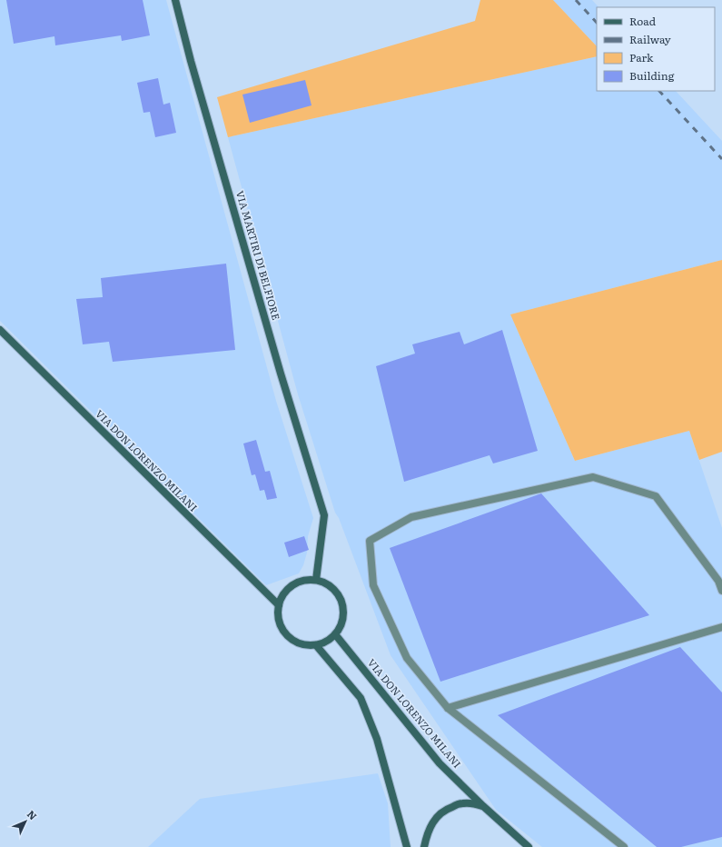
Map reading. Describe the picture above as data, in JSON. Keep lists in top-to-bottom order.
{
  "streets": {
    "street": ["VIA MARTIRI DI BELFIORE", "VIA DON LORENZO MILANI"]
  },
  "crossings": [
    ["VIA MARTIRI DI BELFIORE", "VIA DON LORENZO MILANI"]
  ],
  "legend": [
    "Road",
    "Railway",
    "Park",
    "Building"
  ],
  "north": "top right"
}
